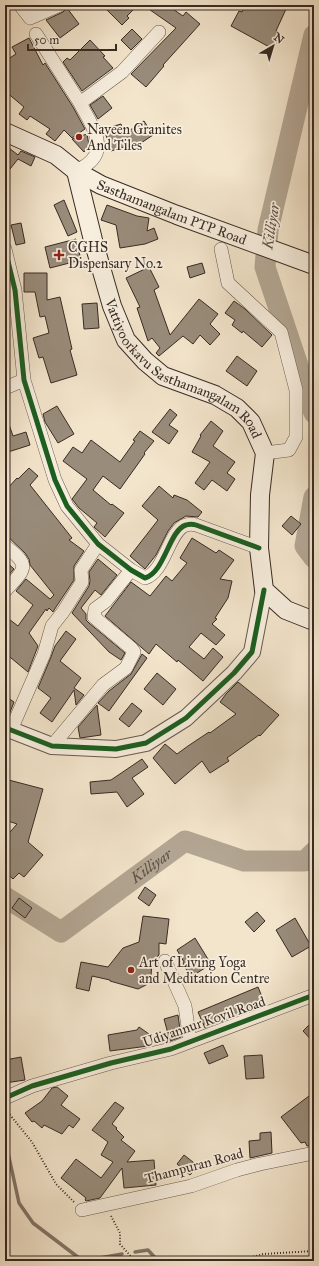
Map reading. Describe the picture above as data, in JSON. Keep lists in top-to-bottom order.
{
  "streets": {
    "main road": ["Sasthamangalam PTP Road", "Vattiyoorkavu Sasthamangalam Road"],
    "street": ["Udiyannur Kovil Road", "Thampuran Road"]
  },
  "crossings": [
    ["Sasthamangalam PTP Road", "Vattiyoorkavu Sasthamangalam Road"]
  ],
  "water": ["Killiyar"],
  "places": {
    "other": ["Naveen Granites And Tiles", "Art of Living Yoga and Meditation Centre"],
    "health": ["CGHS Dispensary No.2"]
  },
  "scale_bar": "50 m",
  "north": "top right"
}
